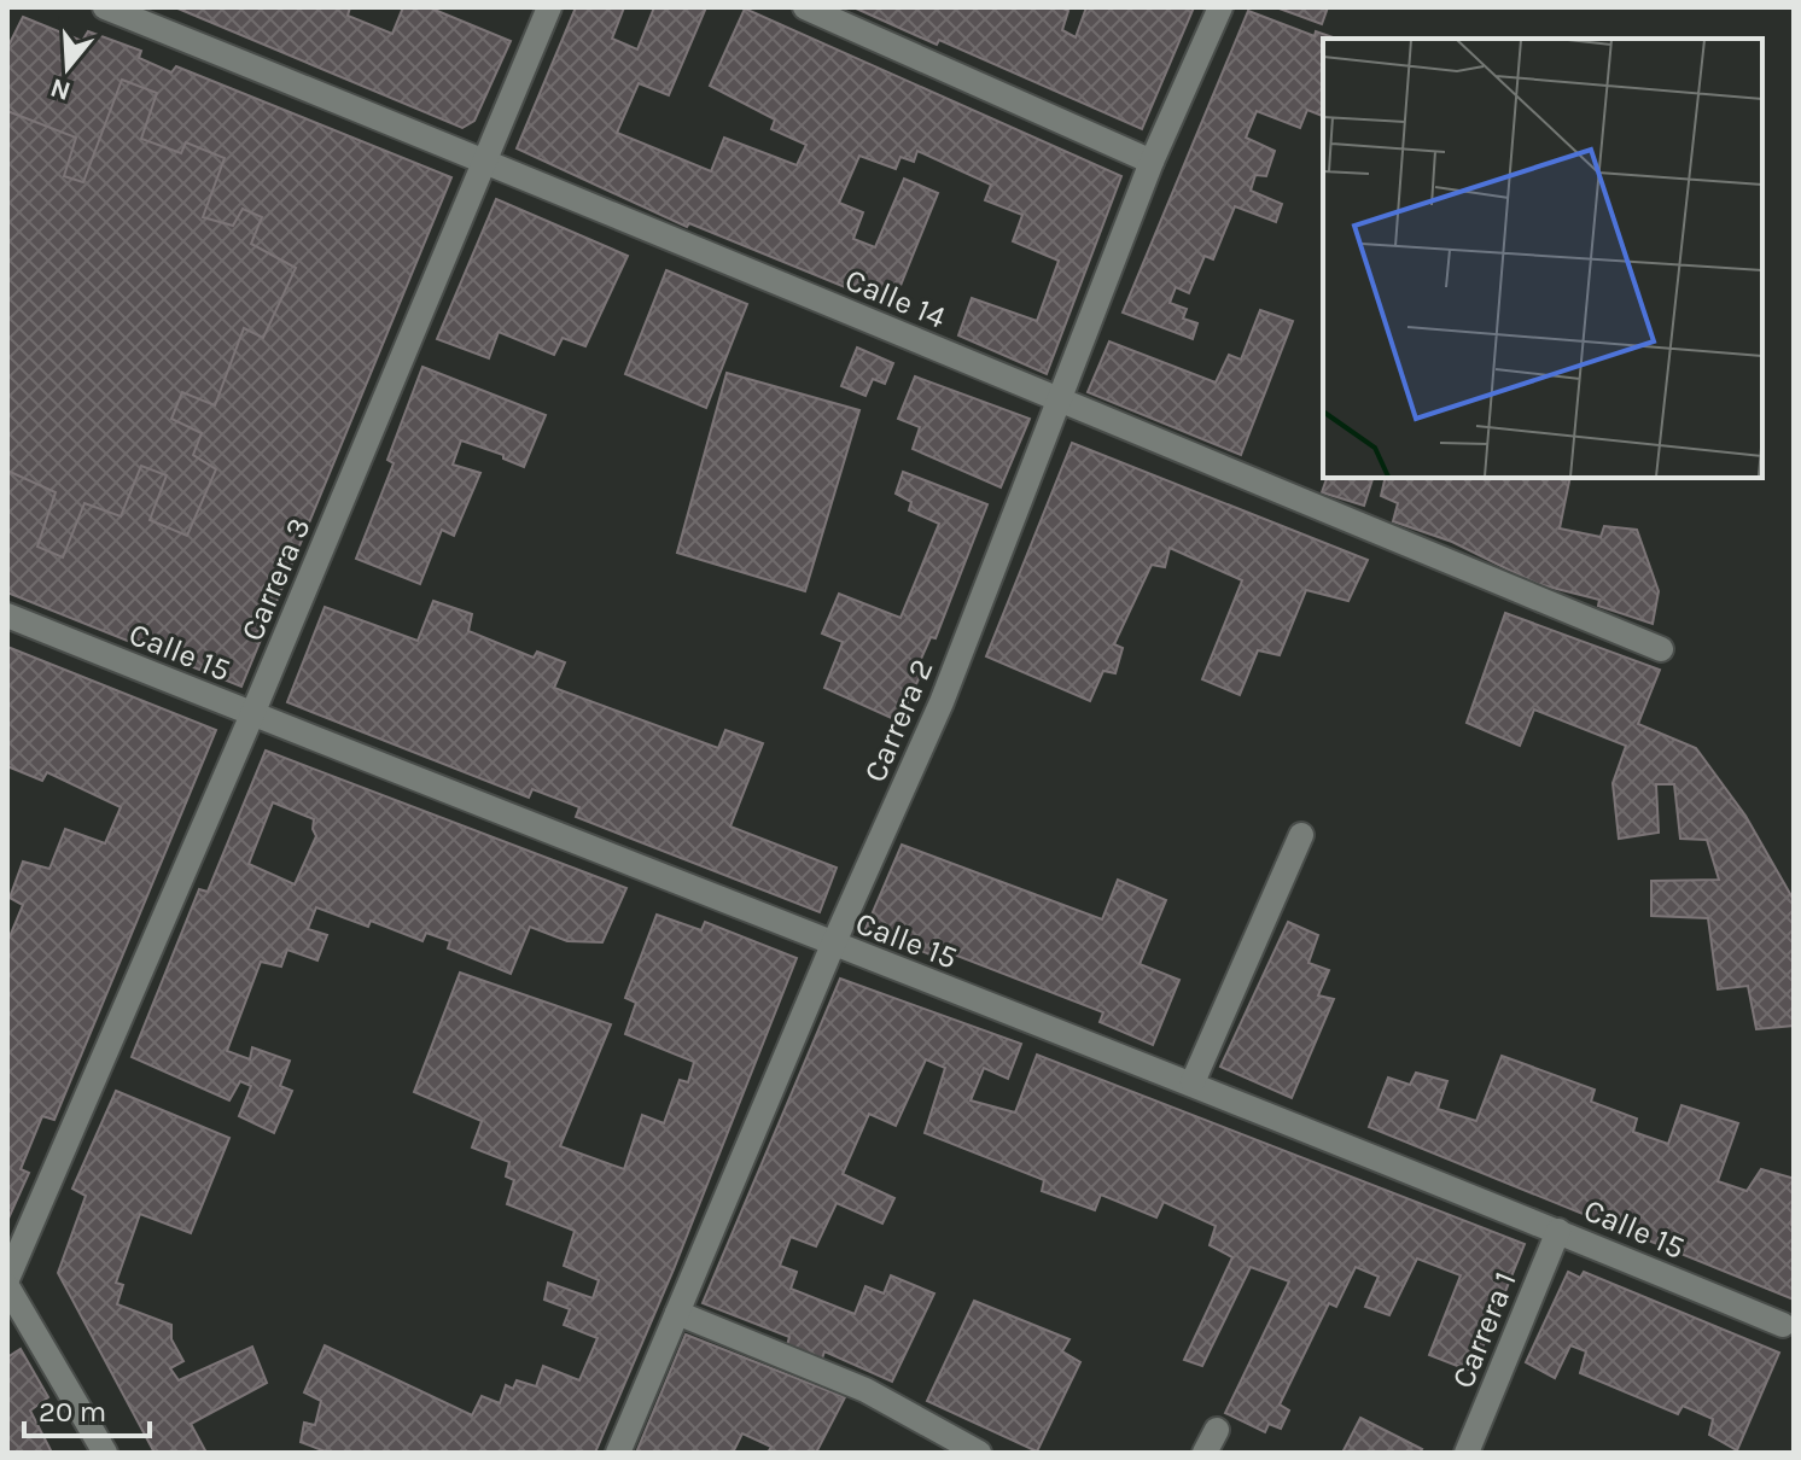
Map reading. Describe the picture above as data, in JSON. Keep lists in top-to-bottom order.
{
  "streets": {
    "street": [
      "Calle 14",
      "Carrera 3",
      "Calle 15",
      "Carrera 2",
      "Carrera 1"
    ]
  },
  "crossings": [
    ["Calle 14", "Carrera 3"],
    ["Calle 14", "Carrera 2"],
    ["Carrera 3", "Calle 15"],
    ["Calle 15", "Carrera 2"],
    ["Calle 15", "Carrera 1"]
  ],
  "scale_bar": "20 m",
  "north": "bottom"
}
